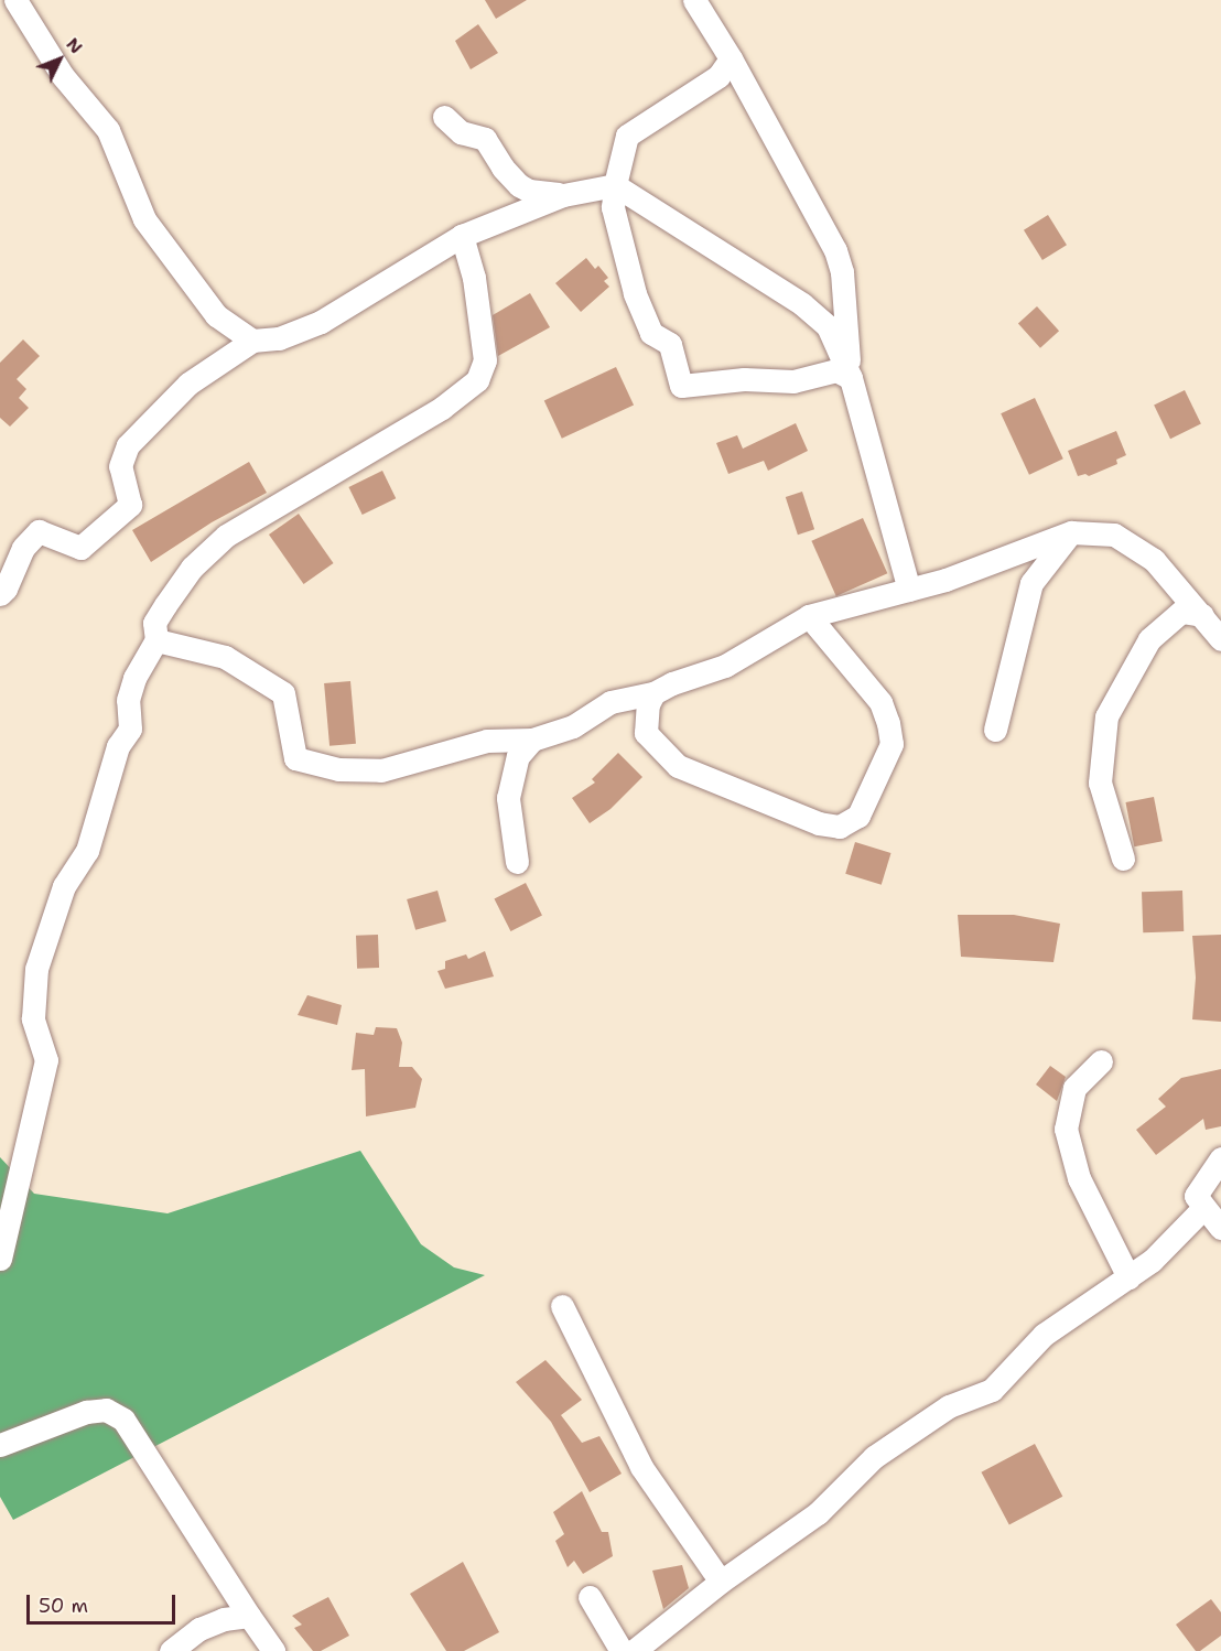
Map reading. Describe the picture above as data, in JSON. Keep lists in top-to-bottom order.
{
  "scale_bar": "50 m",
  "north": "top right"
}
